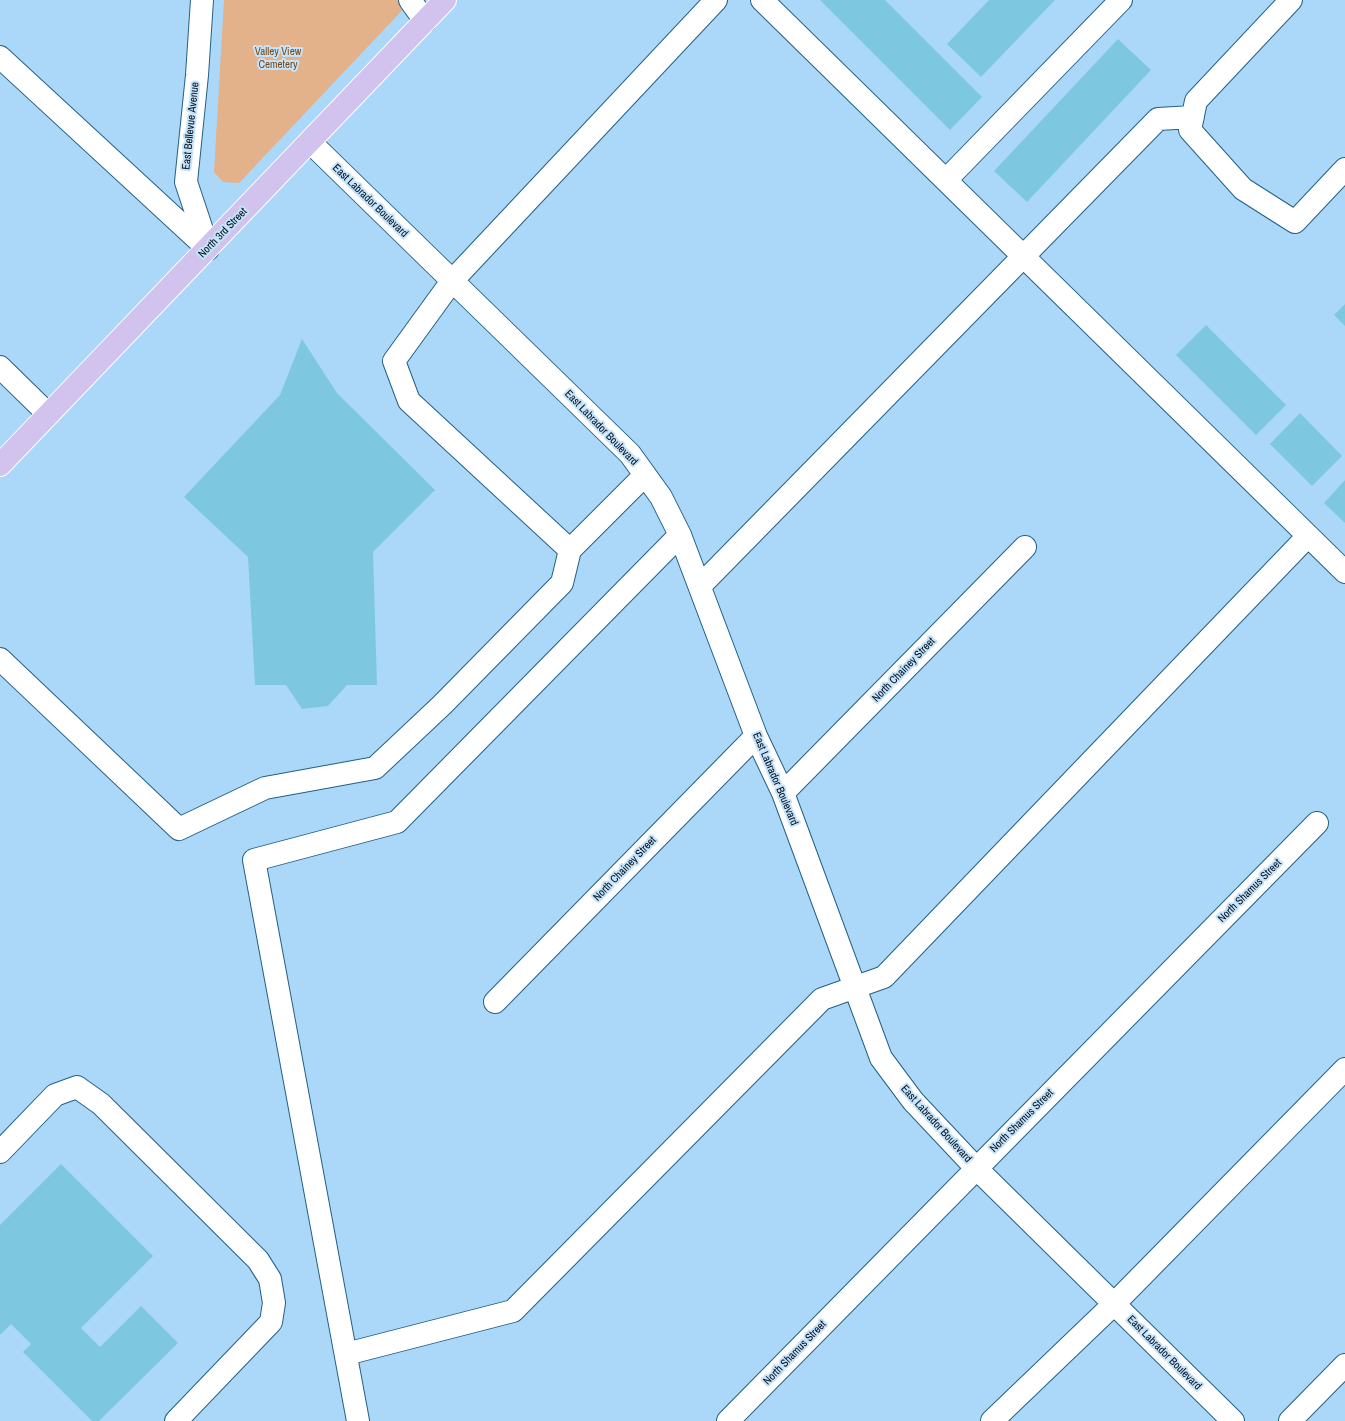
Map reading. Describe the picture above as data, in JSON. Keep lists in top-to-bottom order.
{
  "streets": {
    "main road": ["North 3rd Street"],
    "street": [
      "East Bellevue Avenue",
      "East Labrador Boulevard",
      "North Chainey Street",
      "North Shamus Street"
    ]
  },
  "crossings": [
    ["East Bellevue Avenue", "North 3rd Street"],
    ["East Labrador Boulevard", "North 3rd Street"],
    ["East Labrador Boulevard", "North Chainey Street"],
    ["East Labrador Boulevard", "North Shamus Street"]
  ],
  "parks": ["Valley View Cemetery"]
}
